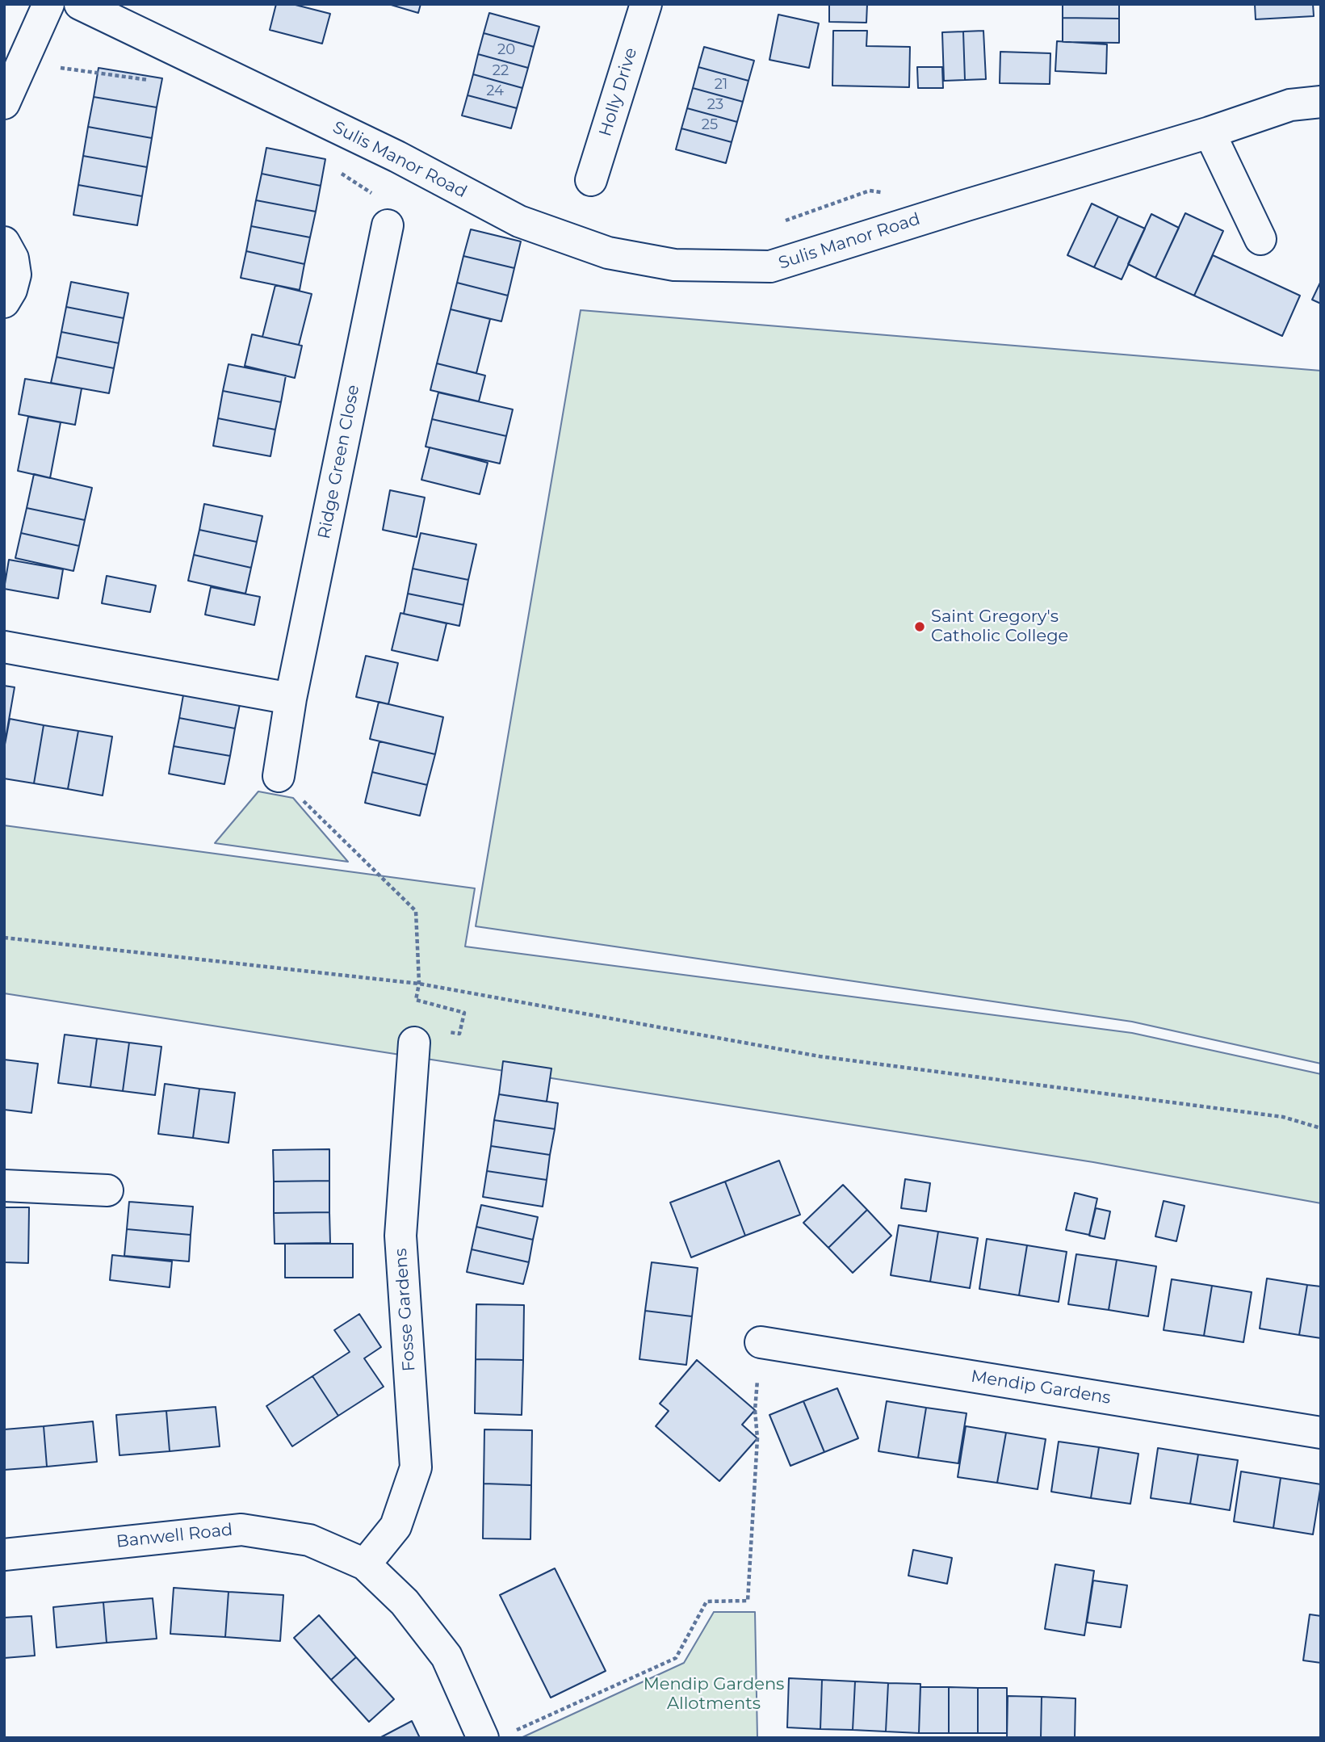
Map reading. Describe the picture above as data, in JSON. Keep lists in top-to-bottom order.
{
  "streets": {
    "street": [
      "Holly Drive",
      "Sulis Manor Road",
      "Ridge Green Close",
      "Fosse Gardens",
      "Mendip Gardens",
      "Banwell Road"
    ]
  },
  "crossings": [
    ["Fosse Gardens", "Banwell Road"]
  ],
  "parks": ["Mendip Gardens Allotments"],
  "places": ["Saint Gregory's Catholic College"],
  "house_numbers": [
    "20",
    "22",
    "21",
    "24",
    "23",
    "25"
  ]
}
